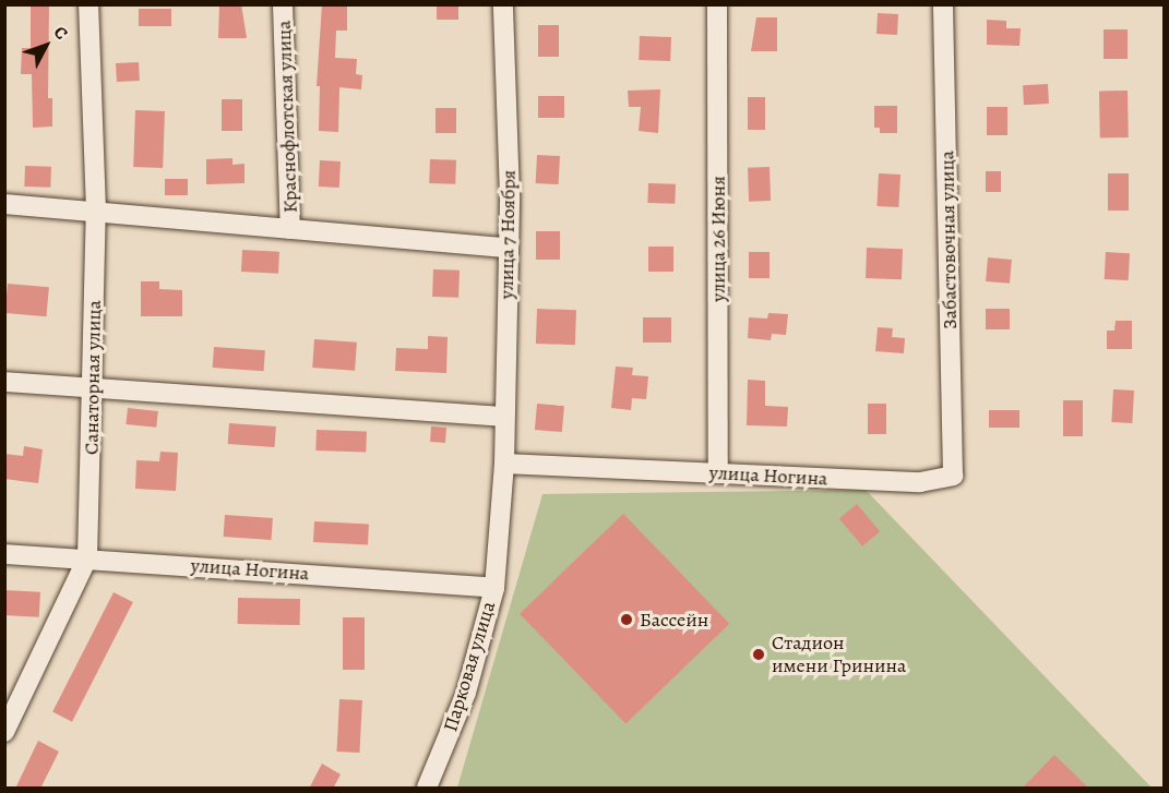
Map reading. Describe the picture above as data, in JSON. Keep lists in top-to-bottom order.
{
  "streets": {
    "street": [
      "Краснофлотская улица",
      "улица 7 Ноября",
      "улица 26 Июня",
      "Забастовочная улица",
      "Санаторная улица",
      "улица Ногина",
      "Парковая улица"
    ]
  },
  "crossings": [
    ["улица 7 Ноября", "улица Ногина"],
    ["улица 7 Ноября", "Парковая улица"],
    ["улица 26 Июня", "улица Ногина"],
    ["Забастовочная улица", "улица Ногина"],
    ["Санаторная улица", "улица Ногина"],
    ["улица Ногина", "Парковая улица"]
  ],
  "places": ["Бассейн", "Стадион имени Гринина"],
  "north": "top right"
}
